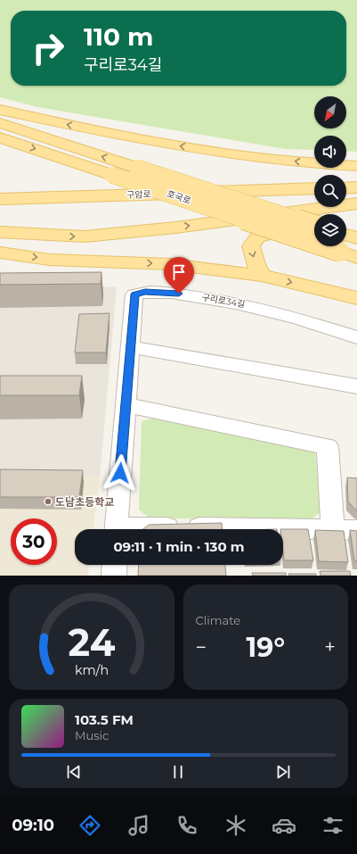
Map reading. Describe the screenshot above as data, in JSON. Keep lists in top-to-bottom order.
{
  "streets": {
    "main road": ["구암로", "호국로"],
    "street": ["구리로34길"]
  },
  "places": ["도남초등학교"],
  "north": "bottom left",
  "page": {
    "turn": ["110 m", "구리로34길"],
    "limit": "30",
    "trip": "09:11 · 1 min · 130 m",
    "tile": "Climate",
    "heat": ["−", "19°", "+"],
    "song": ["103.5 FM", "Music"],
    "tabs": "09:10",
    "gauge": ["24", "km/h"]
  }
}
